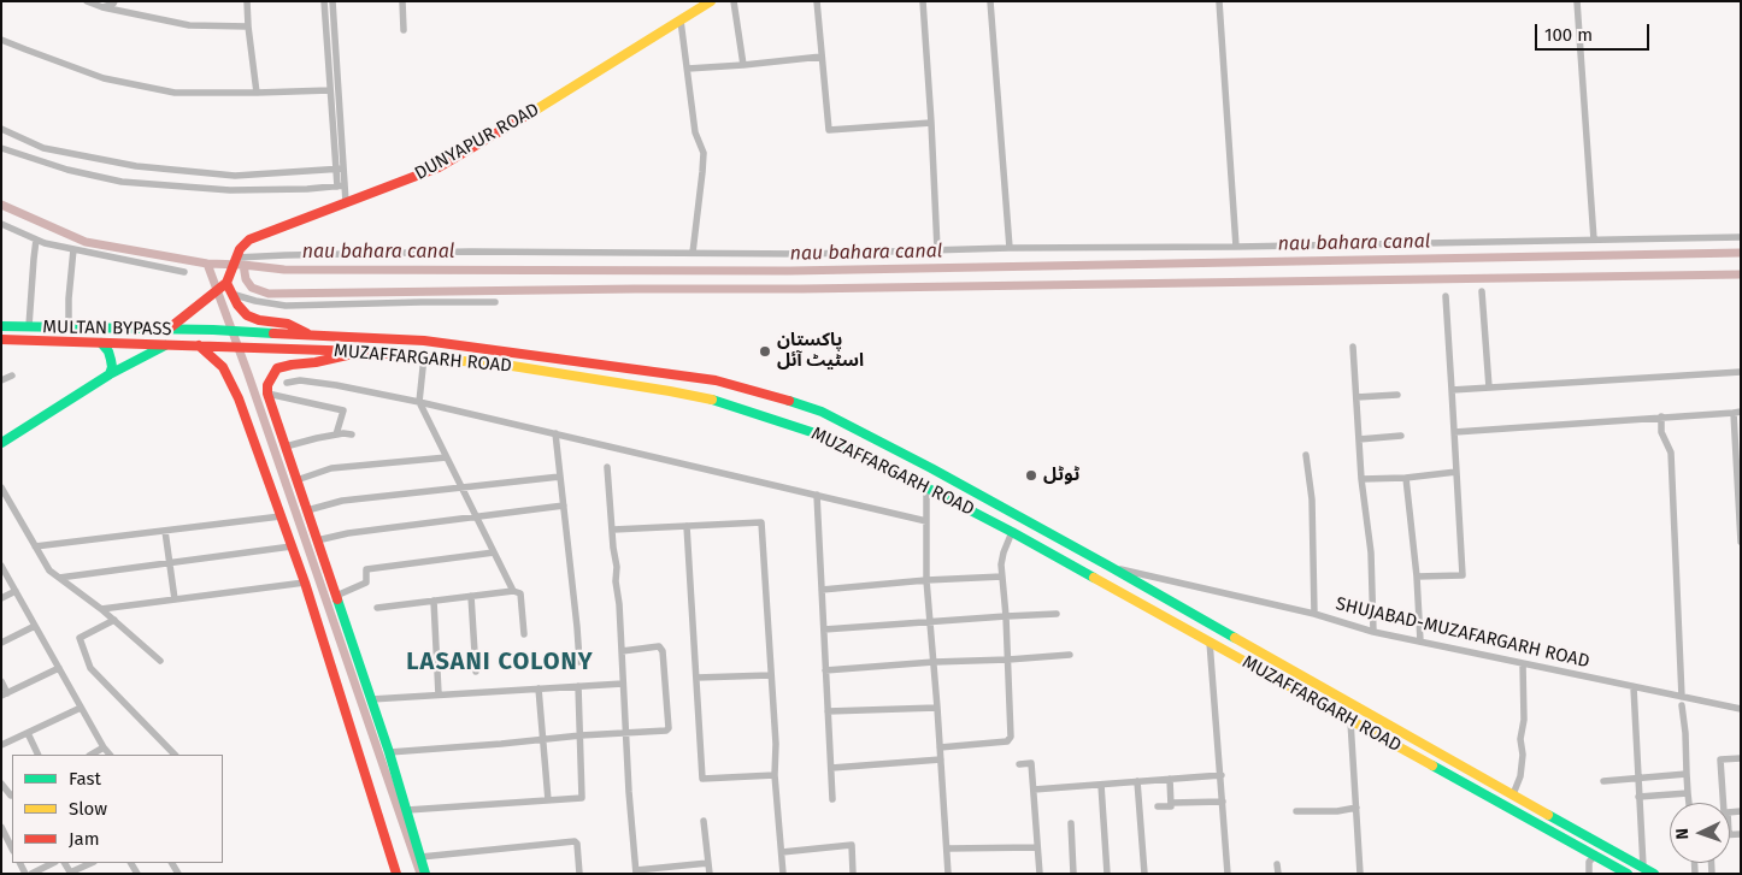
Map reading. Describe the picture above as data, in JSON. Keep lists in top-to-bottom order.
{
  "streets": {
    "main road": ["DUNYAPUR ROAD", "MULTAN BYPASS", "MUZAFFARGARH ROAD"],
    "street": ["SHUJABAD-MUZAFARGARH ROAD"]
  },
  "crossings": [
    ["MULTAN BYPASS", "MUZAFFARGARH ROAD"],
    ["MUZAFFARGARH ROAD", "SHUJABAD-MUZAFARGARH ROAD"]
  ],
  "districts": ["LASANI COLONY"],
  "water": ["nau bahara canal"],
  "places": ["پاکستان اسٹیٹ آئل", "ٹوٹل"],
  "legend": ["Fast", "Slow", "Jam"],
  "scale_bar": "100 m",
  "north": "left"
}
